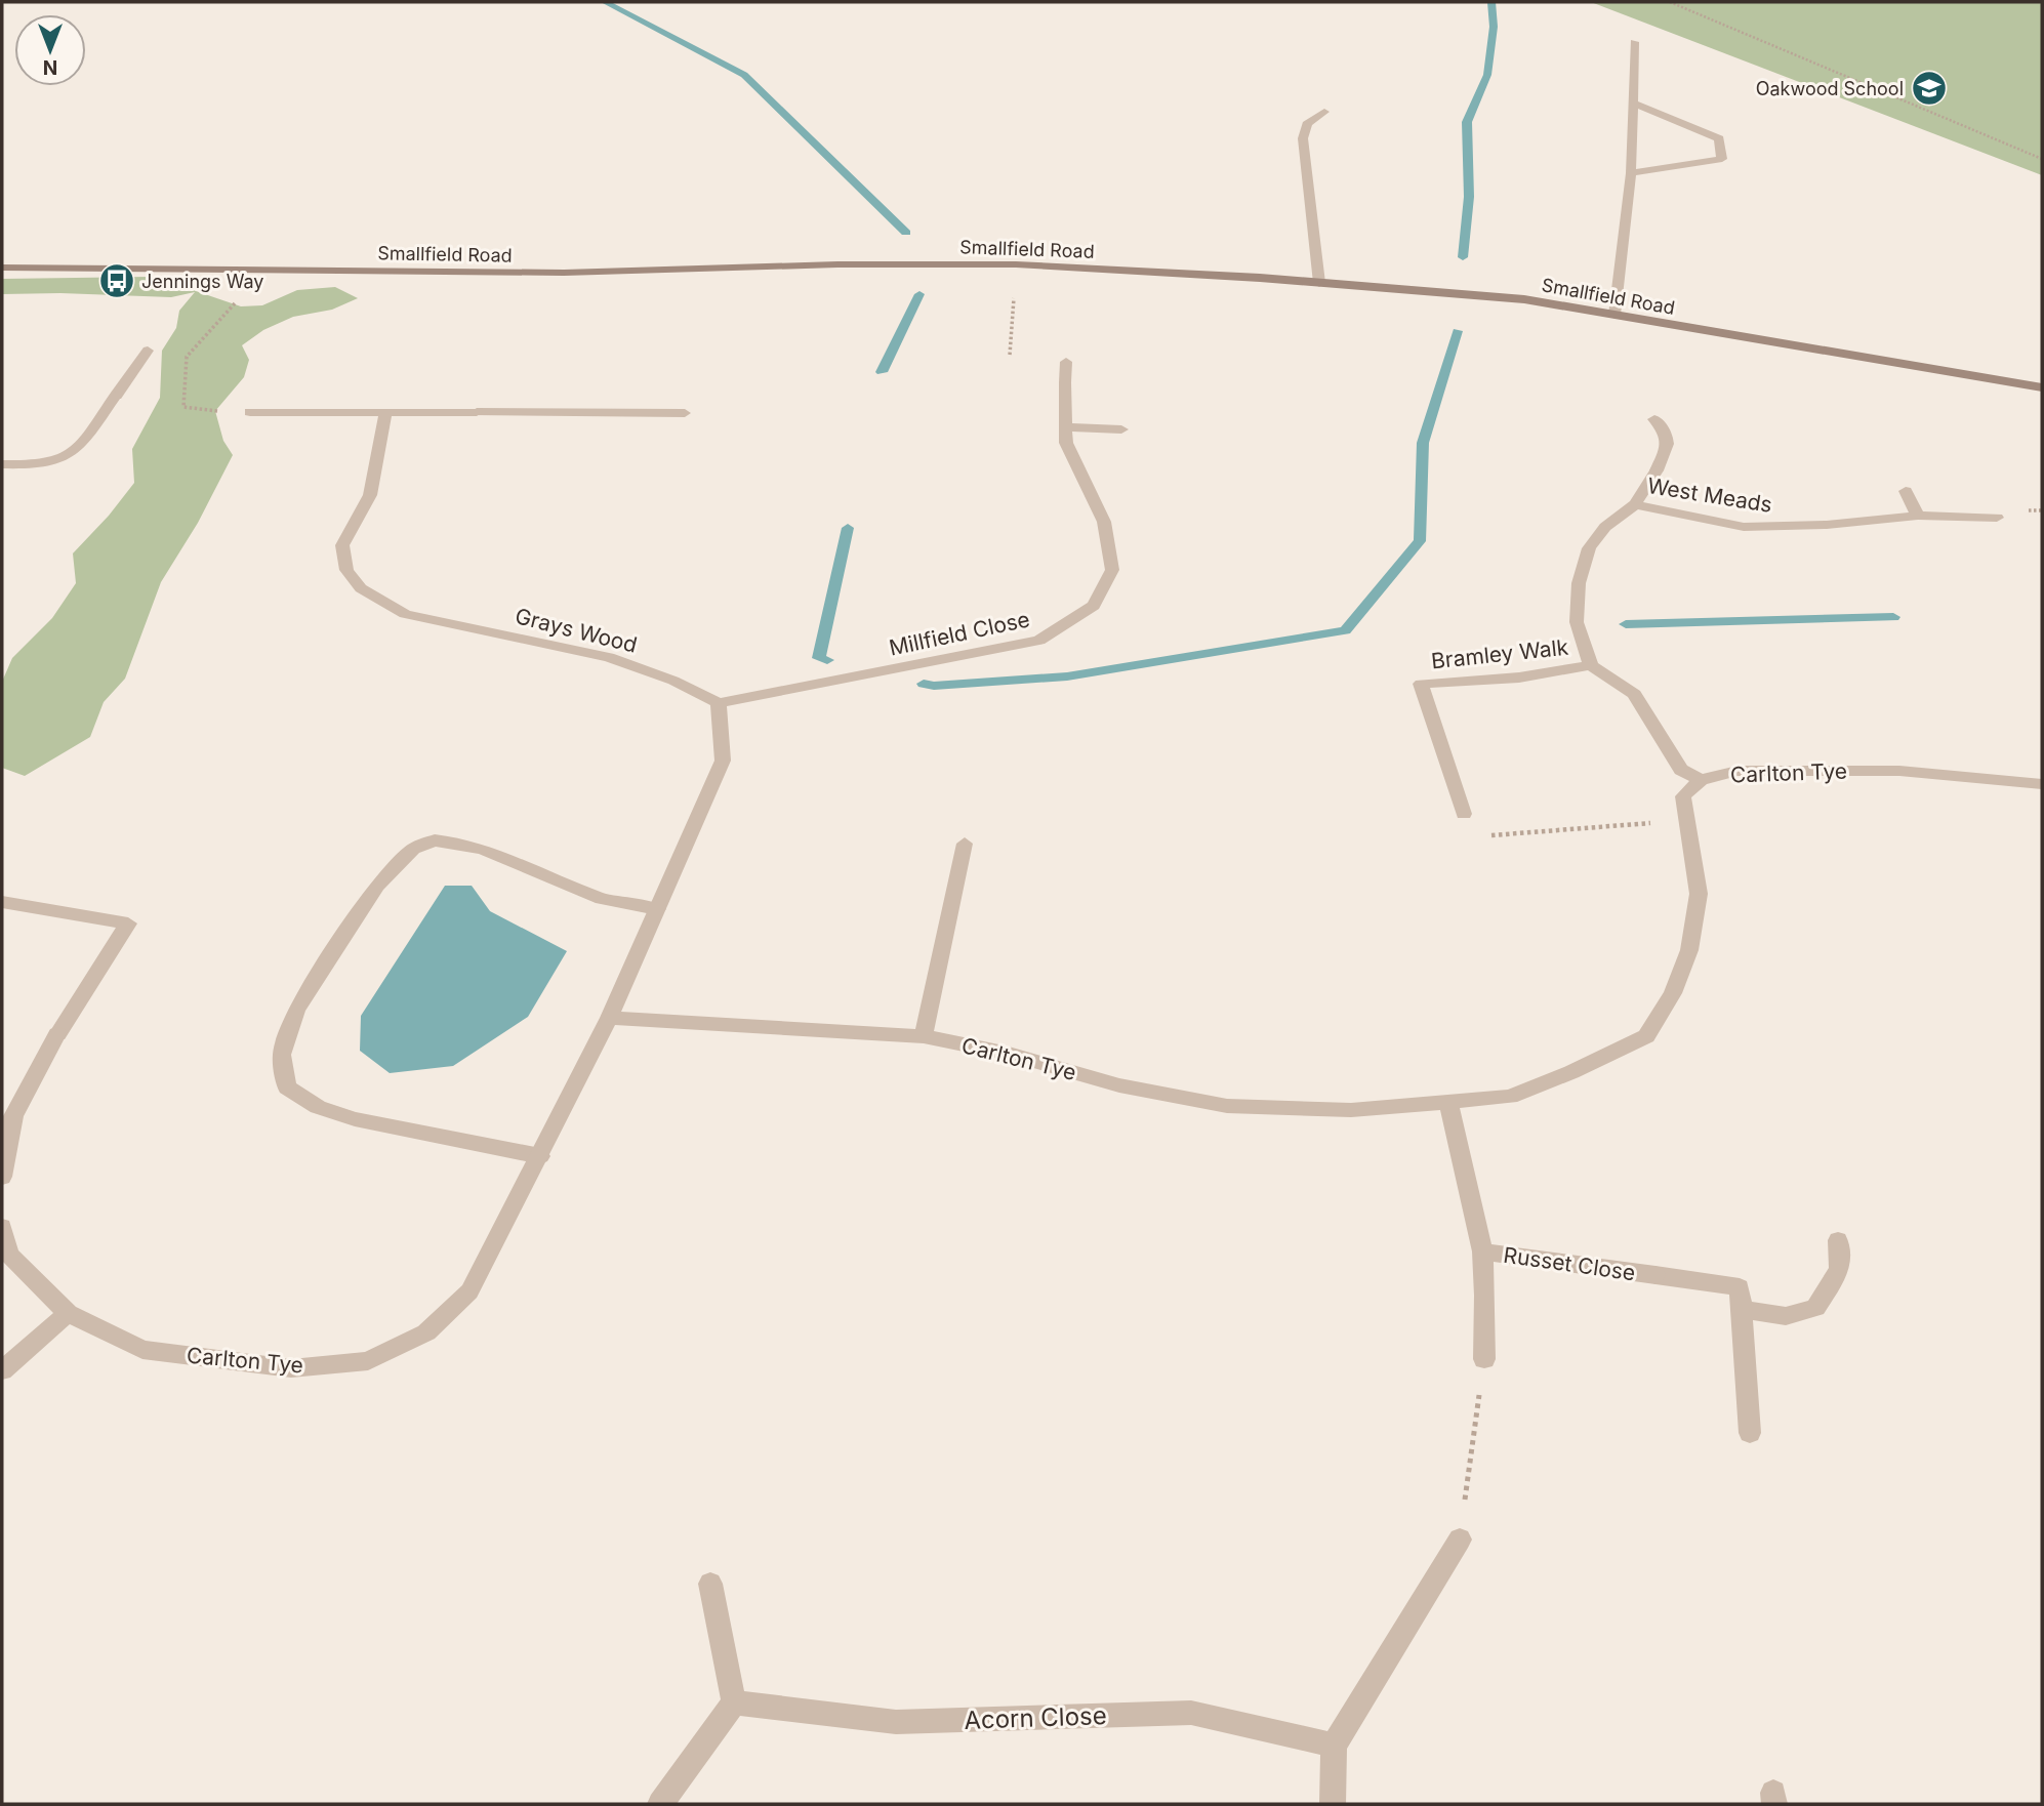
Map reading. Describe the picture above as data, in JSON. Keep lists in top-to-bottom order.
{
  "streets": {
    "street": [
      "Smallfield Road",
      "West Meads",
      "Grays Wood",
      "Millfield Close",
      "Bramley Walk",
      "Carlton Tye",
      "Russet Close",
      "Acorn Close"
    ]
  },
  "crossings": [
    ["West Meads", "Bramley Walk"],
    ["Grays Wood", "Millfield Close"],
    ["Carlton Tye", "Russet Close"]
  ],
  "places": {
    "school or university": ["Oakwood School"],
    "bus stop": ["Jennings Way"]
  },
  "north": "bottom"
}
